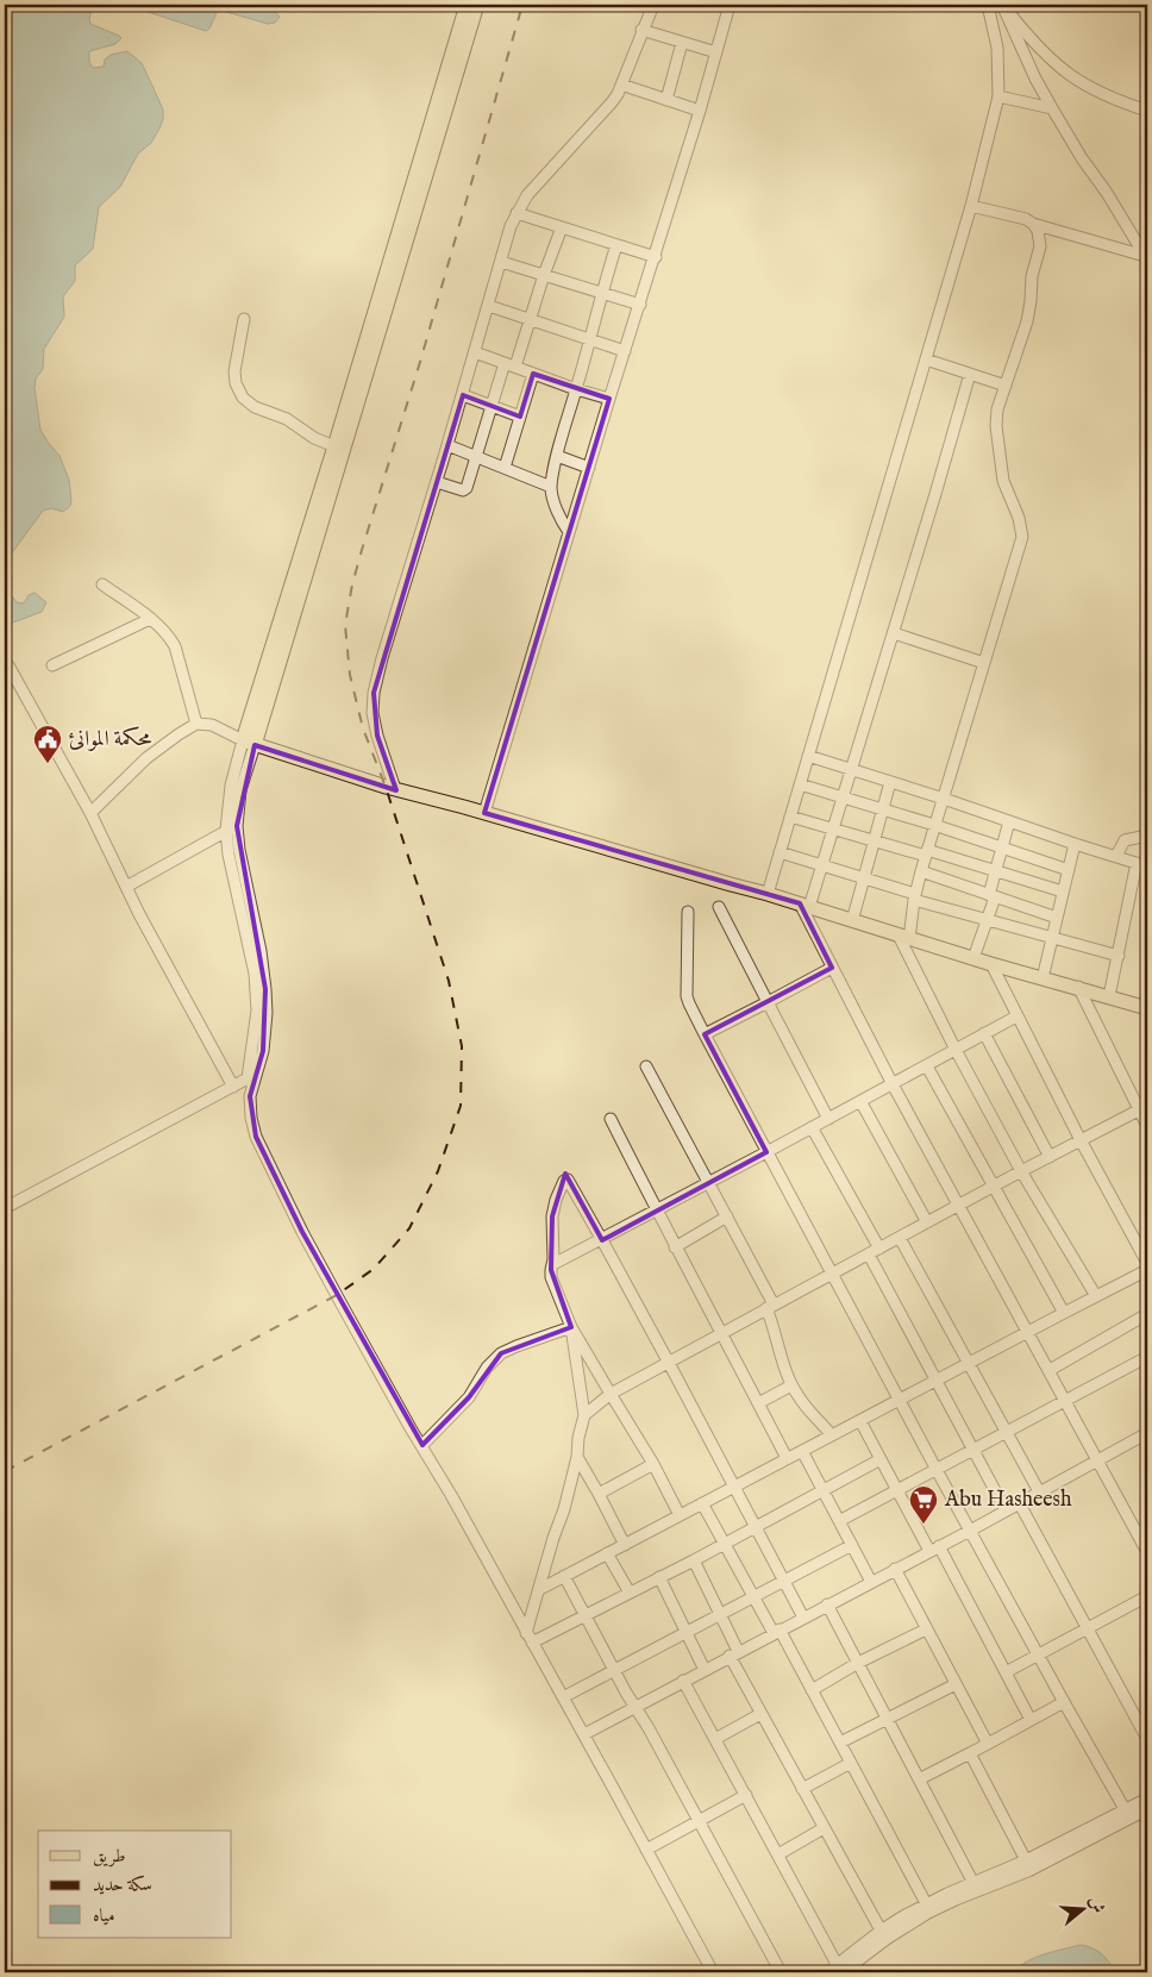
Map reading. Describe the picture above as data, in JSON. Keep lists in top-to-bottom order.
{
  "places": {
    "public building": ["محكمة الموانئ"],
    "supermarket": ["Abu Hasheesh"]
  },
  "legend": ["طريق", "سكة حديد", "مياه"],
  "north": "right"
}
